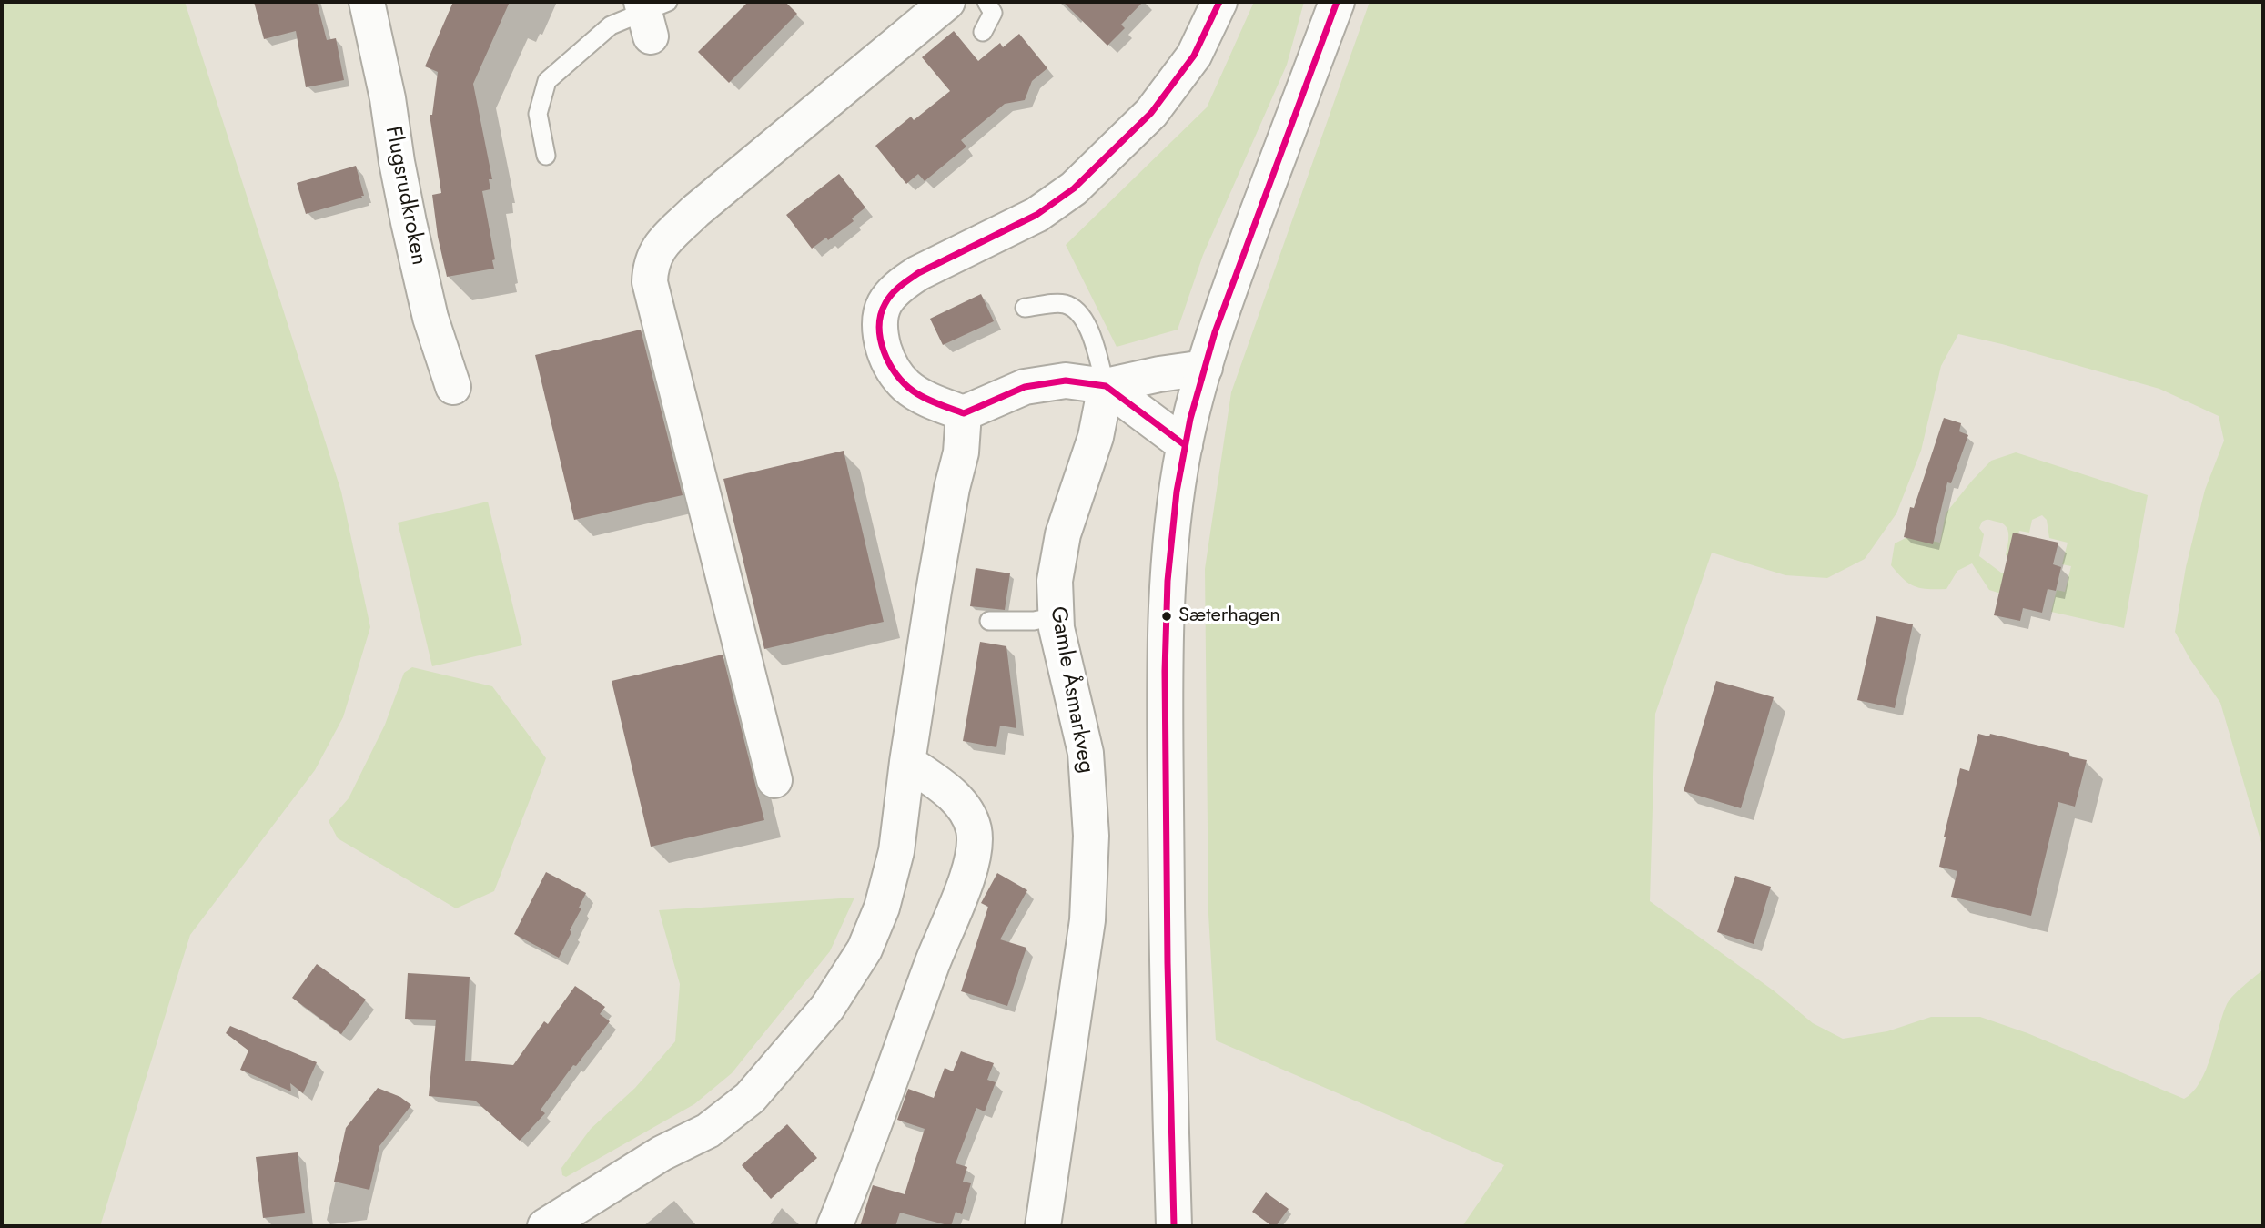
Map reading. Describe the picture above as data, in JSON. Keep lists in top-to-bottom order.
{
  "streets": {
    "street": ["Flugsrudkroken", "Gamle Åsmarkveg"]
  },
  "places": ["Sæterhagen"]
}
